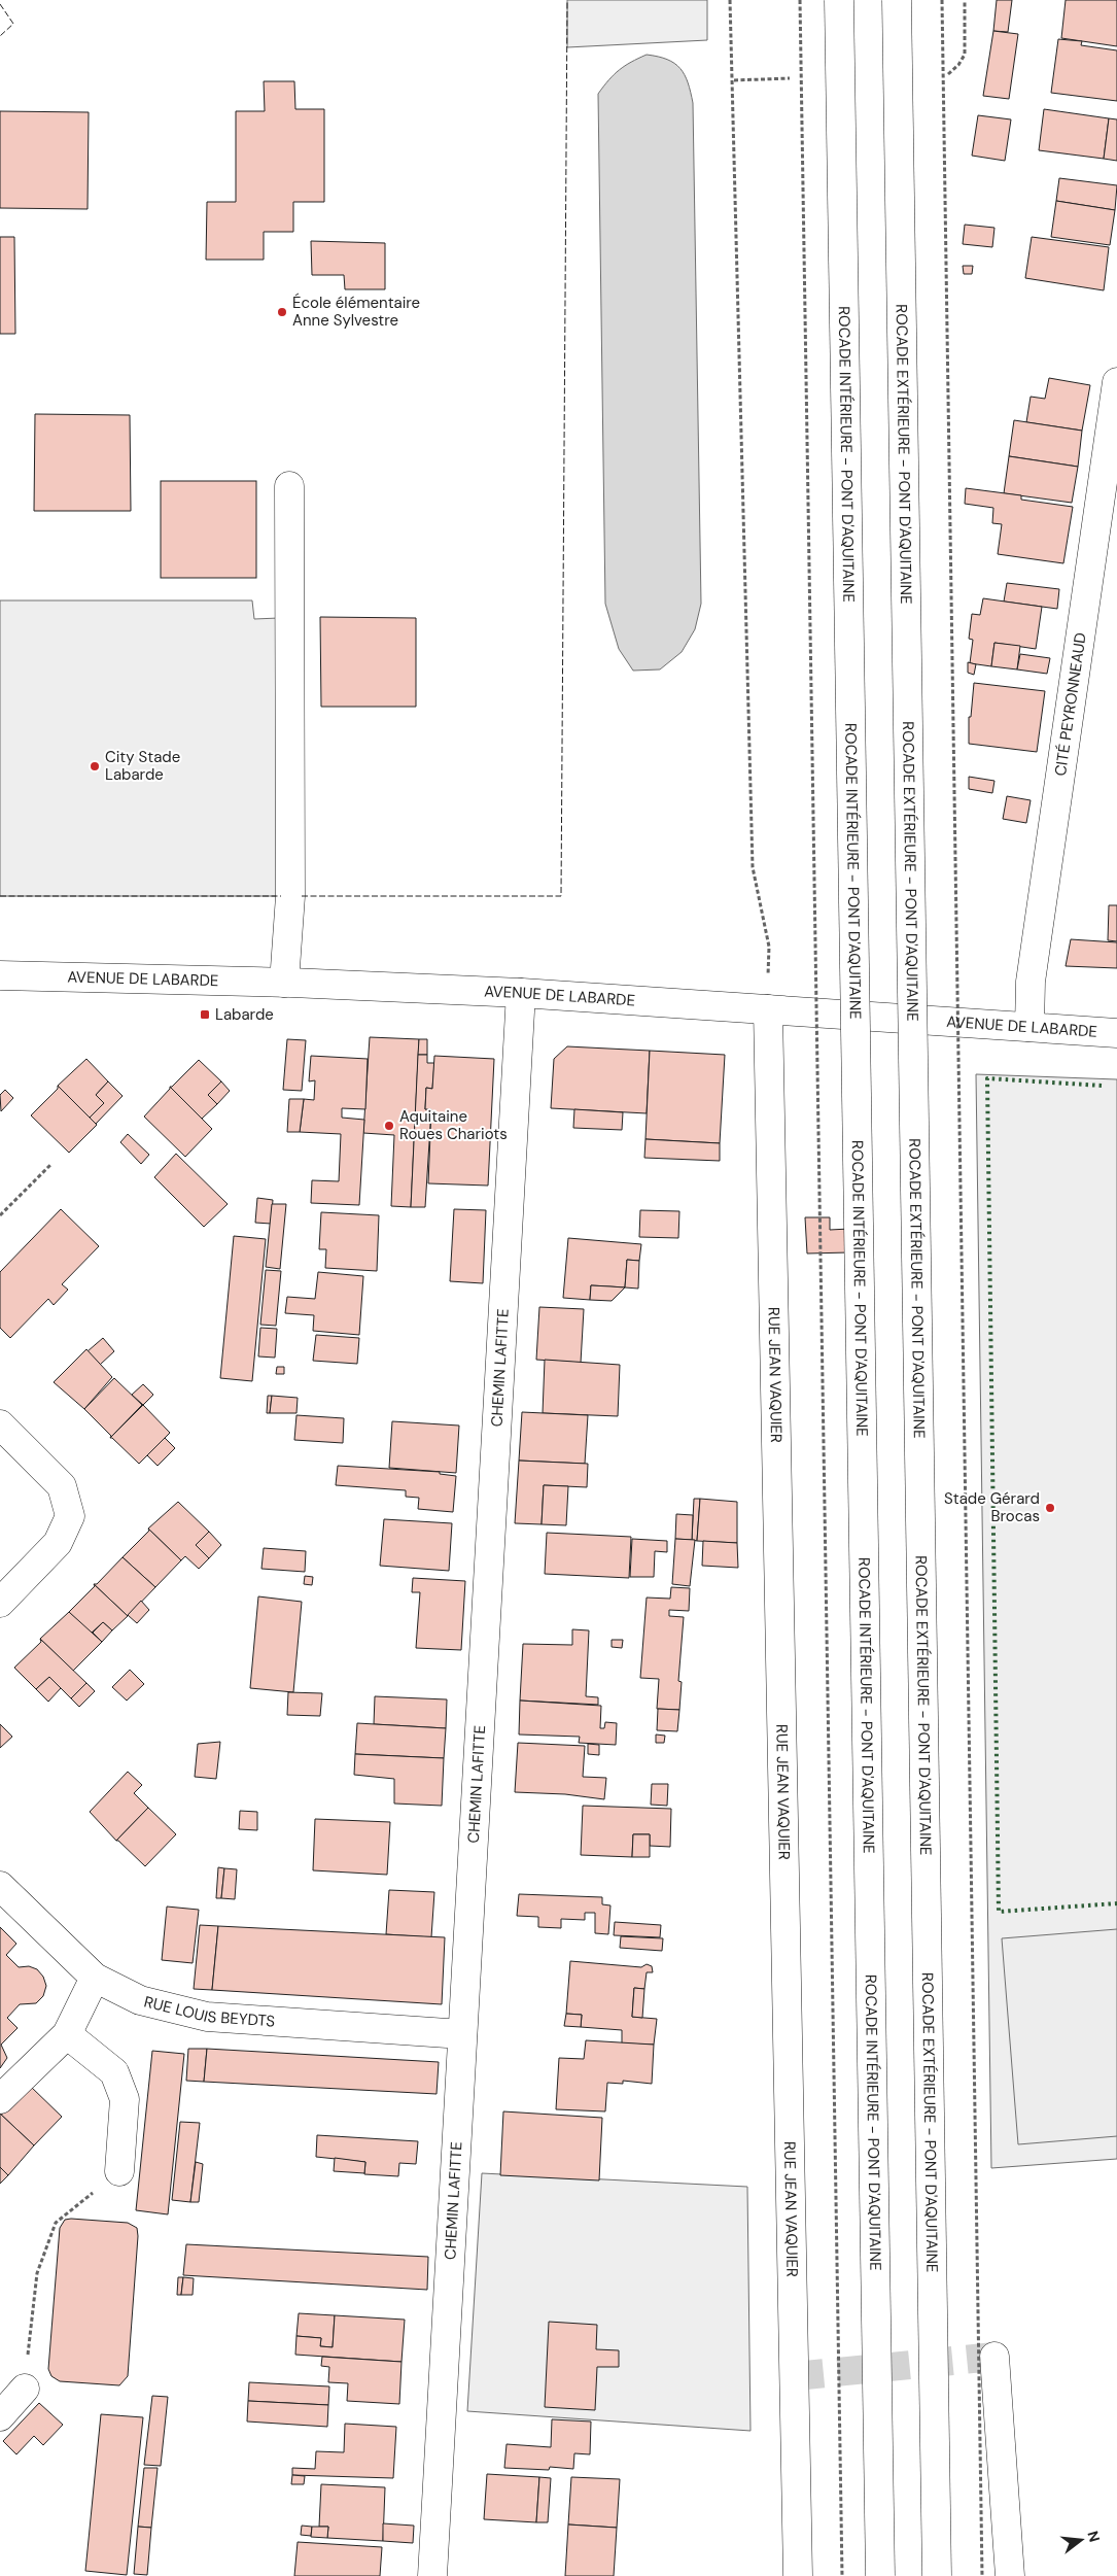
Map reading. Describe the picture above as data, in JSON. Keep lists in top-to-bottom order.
{
  "streets": {
    "main road": [
      "ROCADE INTÉRIEURE - PONT D'AQUITAINE",
      "ROCADE EXTÉRIEURE - PONT D'AQUITAINE",
      "CITÉ PEYRONNEAUD",
      "AVENUE DE LABARDE",
      "CHEMIN LAFITTE",
      "RUE JEAN VAQUIER",
      "RUE LOUIS BEYDTS"
    ]
  },
  "crossings": [
    ["CITÉ PEYRONNEAUD", "AVENUE DE LABARDE"],
    ["AVENUE DE LABARDE", "CHEMIN LAFITTE"],
    ["AVENUE DE LABARDE", "RUE JEAN VAQUIER"],
    ["CHEMIN LAFITTE", "RUE LOUIS BEYDTS"]
  ],
  "places": {
    "other": [
      "École élémentaire Anne Sylvestre",
      "City Stade Labarde",
      "Aquitaine Roues Chariots",
      "Stade Gérard Brocas"
    ],
    "transit": ["Labarde"]
  },
  "north": "right"
}
